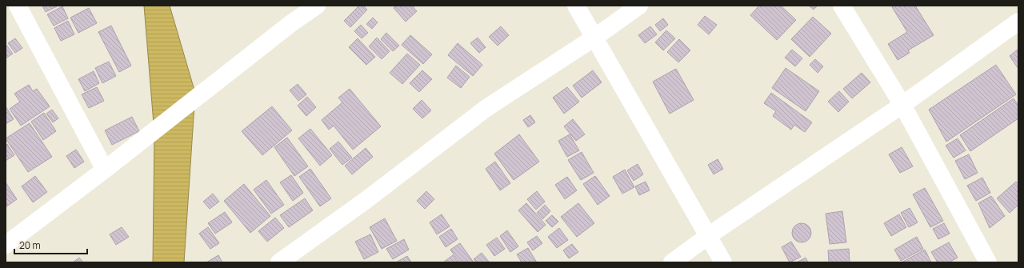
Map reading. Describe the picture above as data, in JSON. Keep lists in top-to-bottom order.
{
  "scale_bar": "20 m"
}
